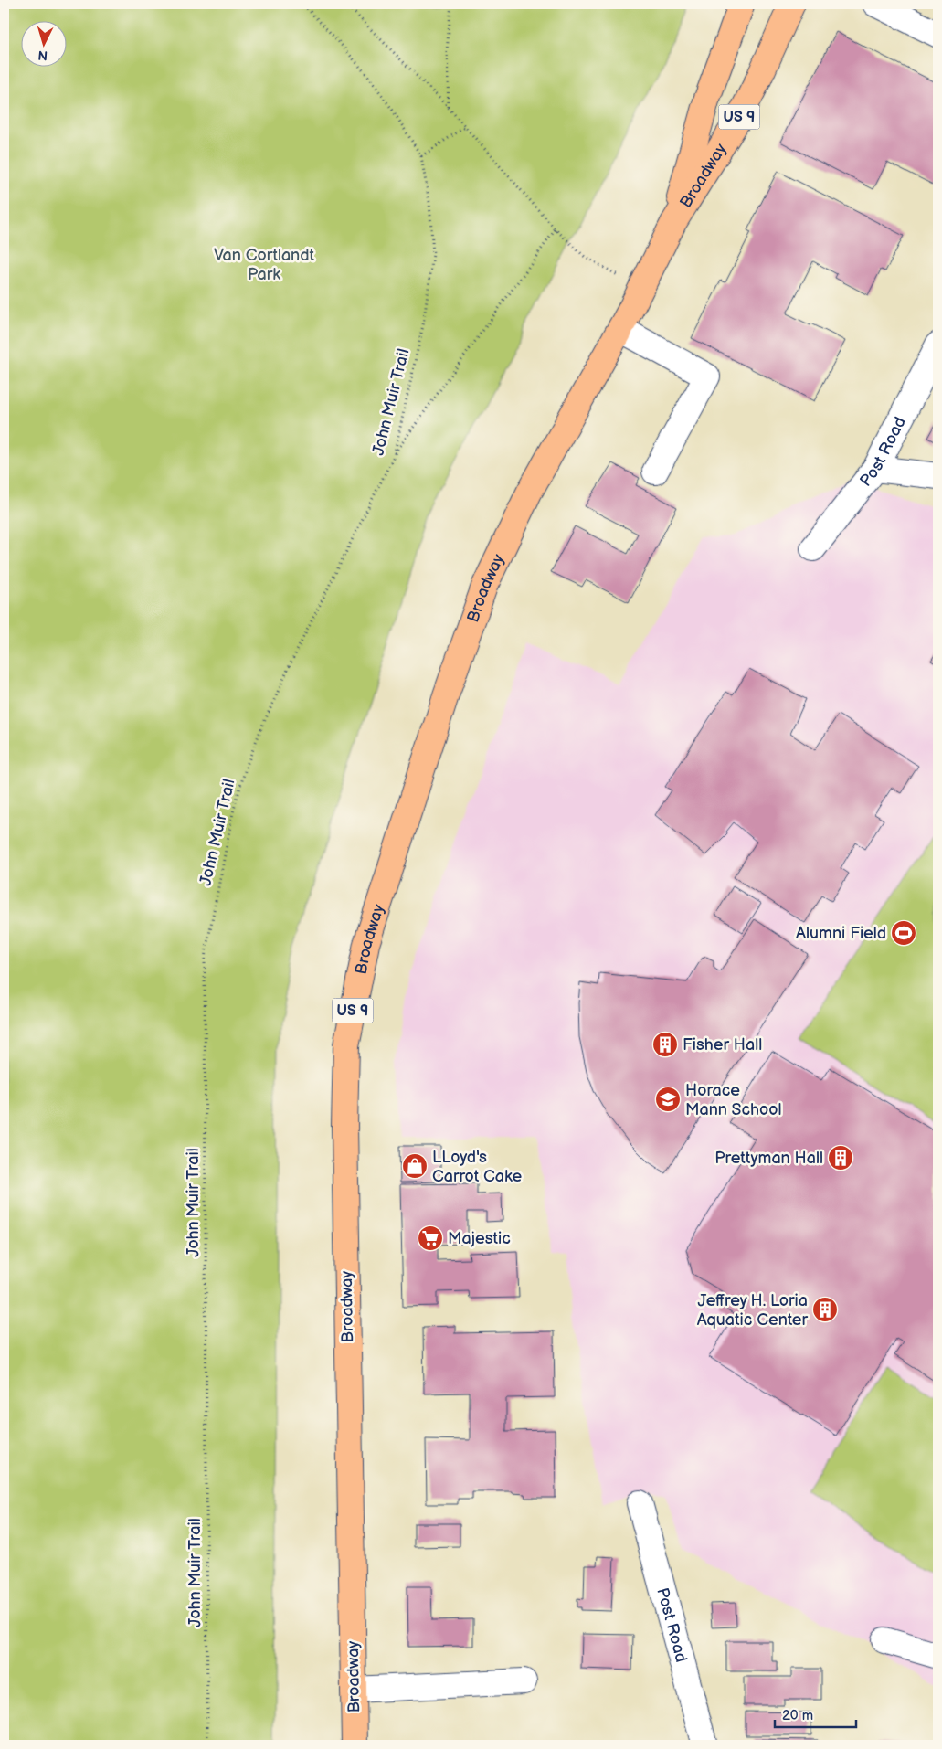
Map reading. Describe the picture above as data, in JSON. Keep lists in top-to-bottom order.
{
  "streets": {
    "main road": ["US 9", "Broadway"],
    "street": ["Post Road"],
    "path": ["John Muir Trail"]
  },
  "parks": ["Van Cortlandt Park"],
  "places": {
    "sports": ["Alumni Field"],
    "building": ["Fisher Hall", "Prettyman Hall", "Jeffrey H. Loria Aquatic Center"],
    "school or university": ["Horace Mann School"],
    "shop": ["LLoyd's Carrot Cake"],
    "supermarket": ["Majestic"]
  },
  "scale_bar": "20 m",
  "north": "bottom"
}
